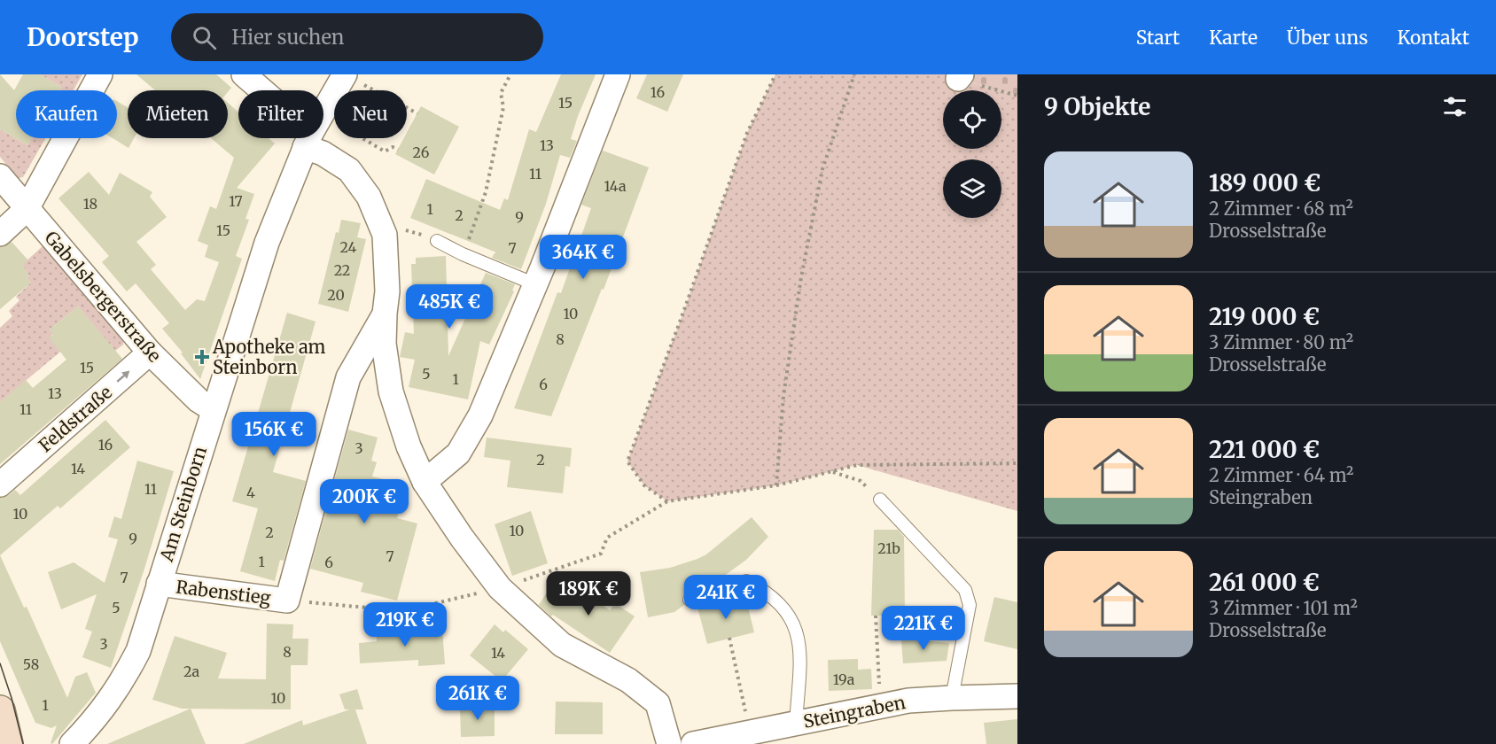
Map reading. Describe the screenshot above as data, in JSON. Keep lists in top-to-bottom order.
{
  "streets": {
    "street": [
      "Gabelsbergerstraße",
      "Feldstraße",
      "Am Steinborn",
      "Rabenstieg",
      "Steingraben"
    ]
  },
  "crossings": [
    ["Gabelsbergerstraße", "Feldstraße"],
    ["Gabelsbergerstraße", "Am Steinborn"],
    ["Am Steinborn", "Rabenstieg"]
  ],
  "one_way": ["Feldstraße"],
  "places": {
    "health": ["Apotheke am Steinborn"]
  },
  "house_numbers": [
    "16",
    "15",
    "13",
    "26",
    "11",
    "14a",
    "17",
    "18",
    "1",
    "2",
    "9",
    "15",
    "24",
    "7",
    "22",
    "20",
    "10",
    "8",
    "15",
    "5",
    "1",
    "6",
    "13",
    "11",
    "16",
    "3",
    "2",
    "14",
    "11",
    "4",
    "10",
    "10",
    "2",
    "9",
    "21b",
    "7",
    "1",
    "6",
    "7",
    "5",
    "3",
    "8",
    "14",
    "58",
    "2a",
    "19a",
    "10",
    "1"
  ],
  "page": {
    "header": "Doorstep",
    "search": "Hier suchen",
    "nav": [
      "Start",
      "Karte",
      "Über uns",
      "Kontakt"
    ],
    "heading": "9 Objekte",
    "chip": [
      "Kaufen",
      "Mieten",
      "Filter",
      "Neu"
    ],
    "list": [
      {
        "name": "189 000 €",
        "note": "2 Zimmer · 68 m² · Drosselstraße"
      },
      {
        "name": "219 000 €",
        "note": "3 Zimmer · 80 m² · Drosselstraße"
      },
      {
        "name": "221 000 €",
        "note": "2 Zimmer · 64 m² · Steingraben"
      },
      {
        "name": "261 000 €",
        "note": "3 Zimmer · 101 m² · Drosselstraße"
      }
    ],
    "price": [
      "364K €",
      "485K €",
      "156K €",
      "200K €",
      "189K €",
      "241K €",
      "219K €",
      "221K €",
      "261K €"
    ]
  }
}
